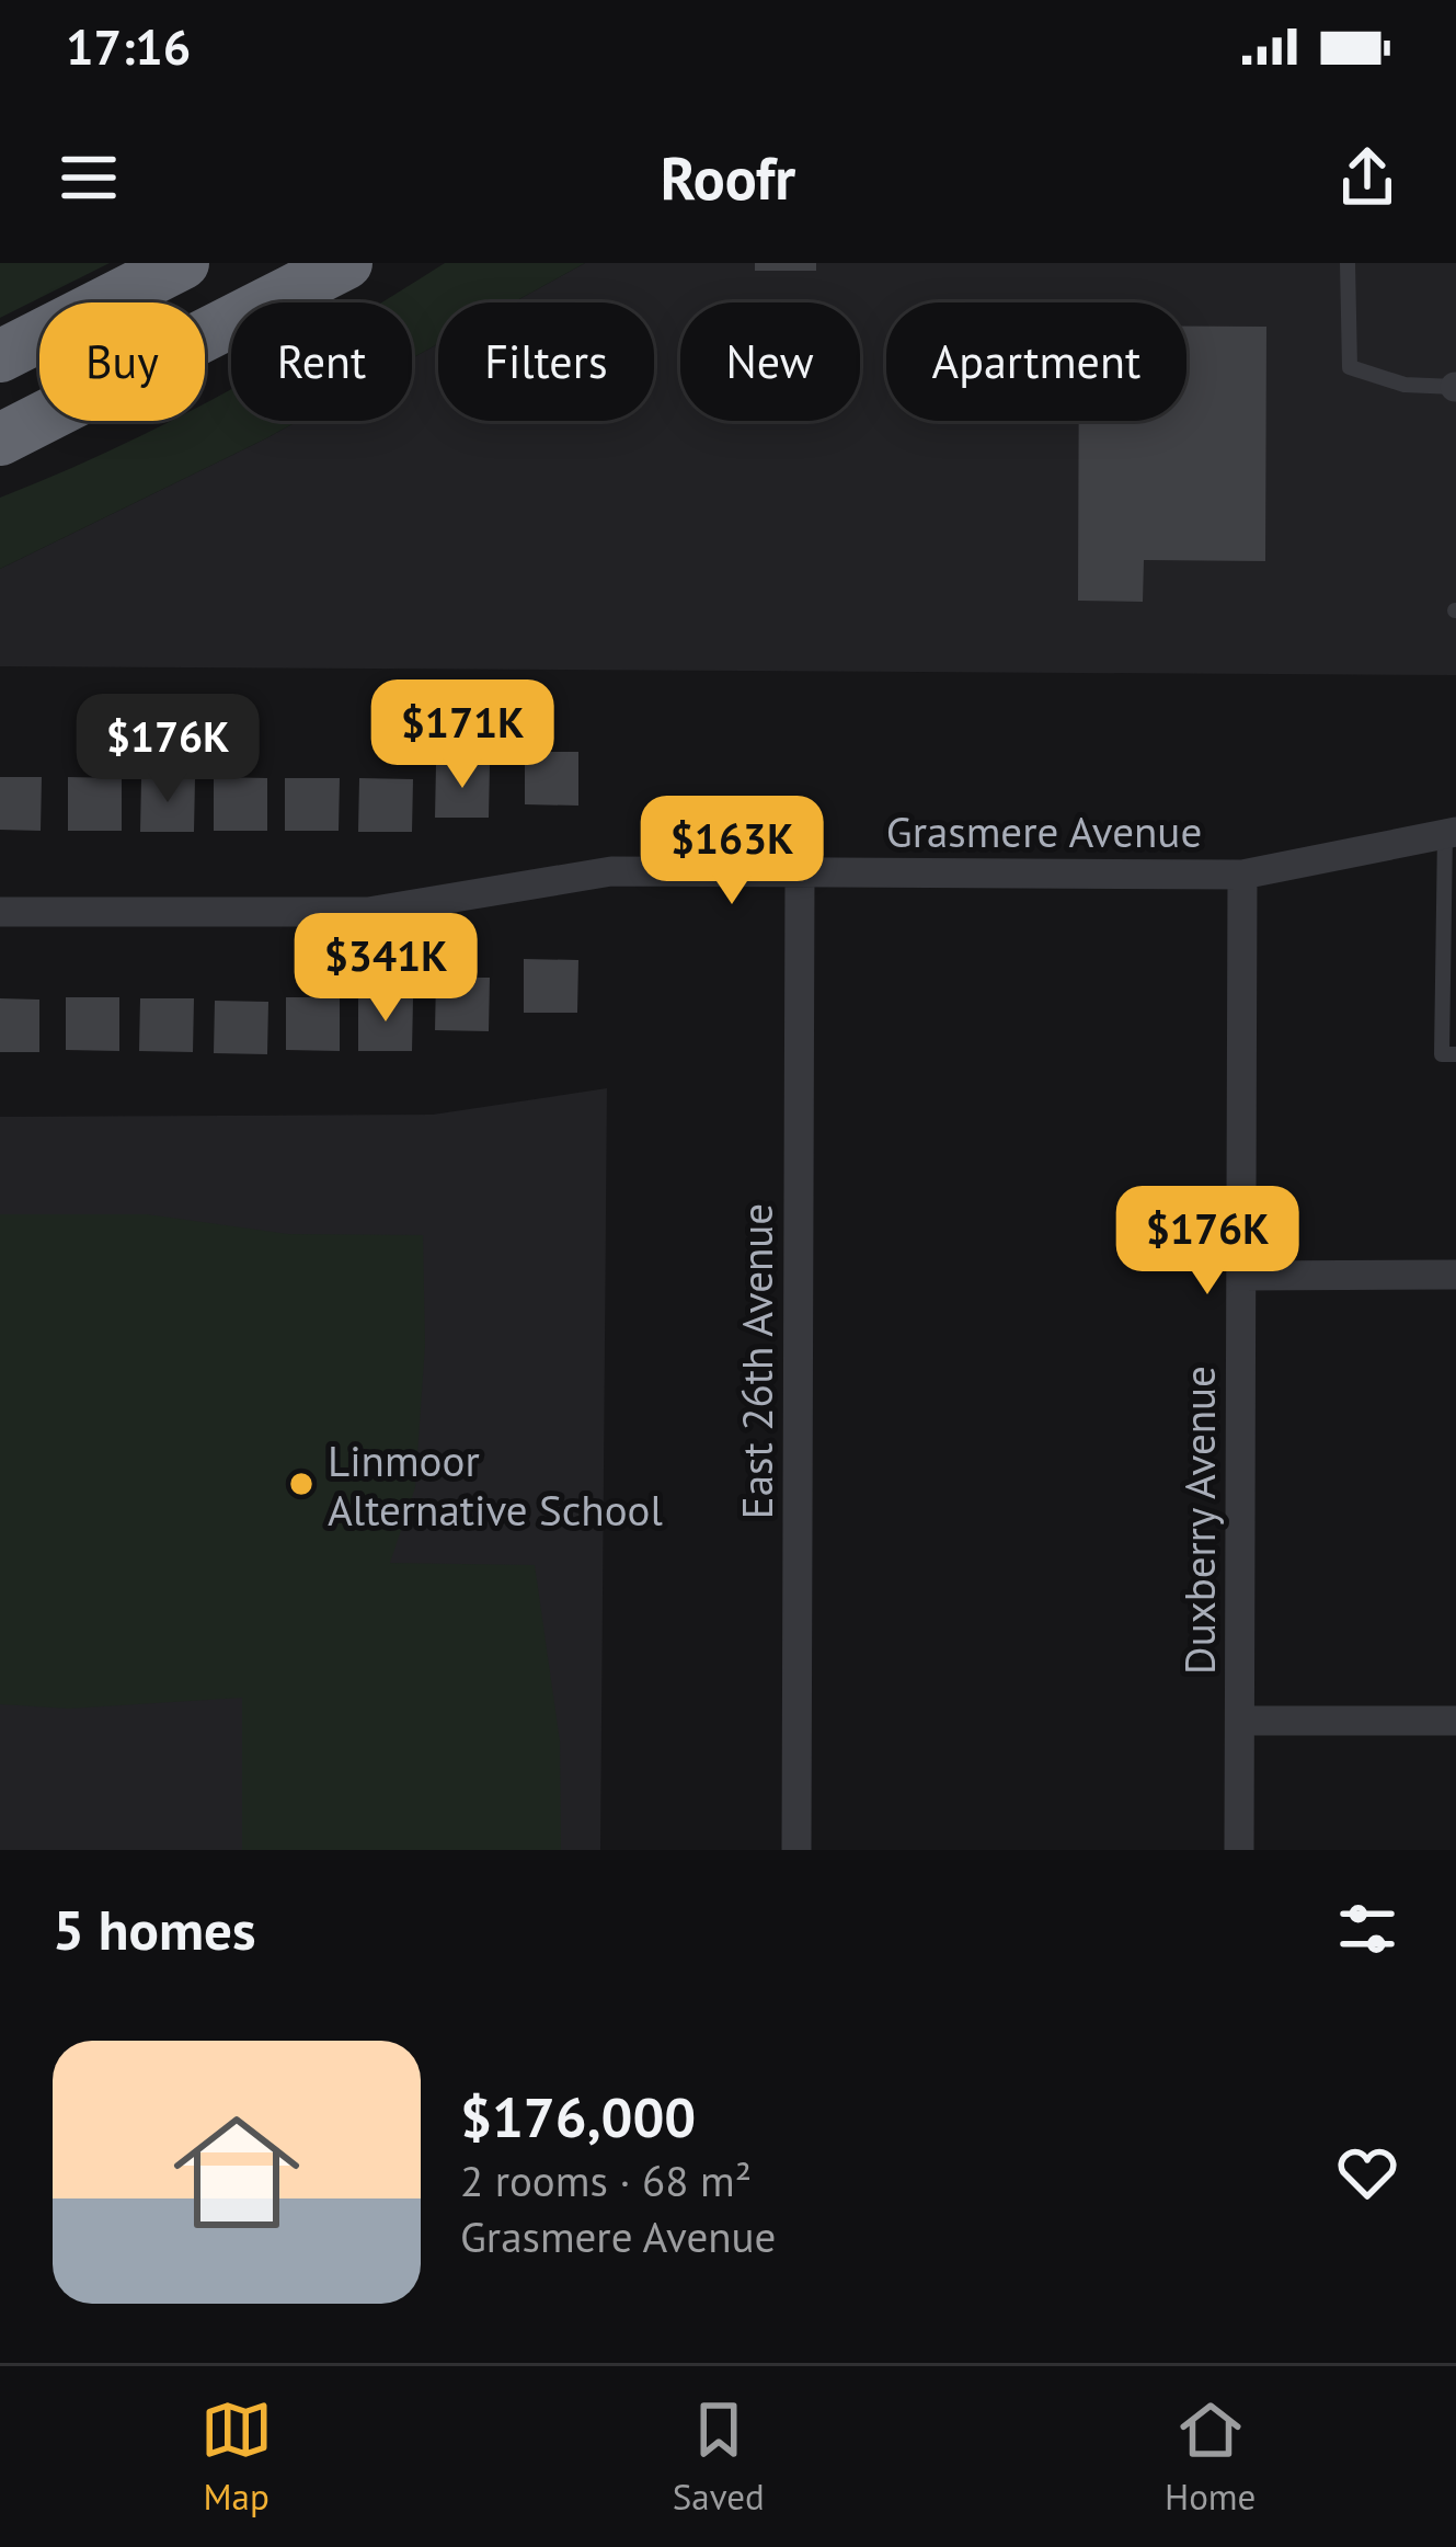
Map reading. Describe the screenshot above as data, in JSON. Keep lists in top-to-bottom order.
{
  "streets": {
    "street": ["Grasmere Avenue", "East 26th Avenue", "Duxberry Avenue"]
  },
  "crossings": [
    ["Grasmere Avenue", "East 26th Avenue"],
    ["Grasmere Avenue", "Duxberry Avenue"]
  ],
  "places": ["Linmoor Alternative School"],
  "page": {
    "status": "17:16",
    "header": "Roofr",
    "chip": [
      "Buy",
      "Rent",
      "Filters",
      "New",
      "Apartment"
    ],
    "price": [
      "$171K",
      "$176K",
      "$163K",
      "$341K",
      "$176K"
    ],
    "heading": "5 homes",
    "list": [
      {
        "name": "$176,000",
        "note": "2 rooms · 68 m² · Grasmere Avenue"
      }
    ],
    "tabs": ["Map", "Saved", "Home"]
  }
}
